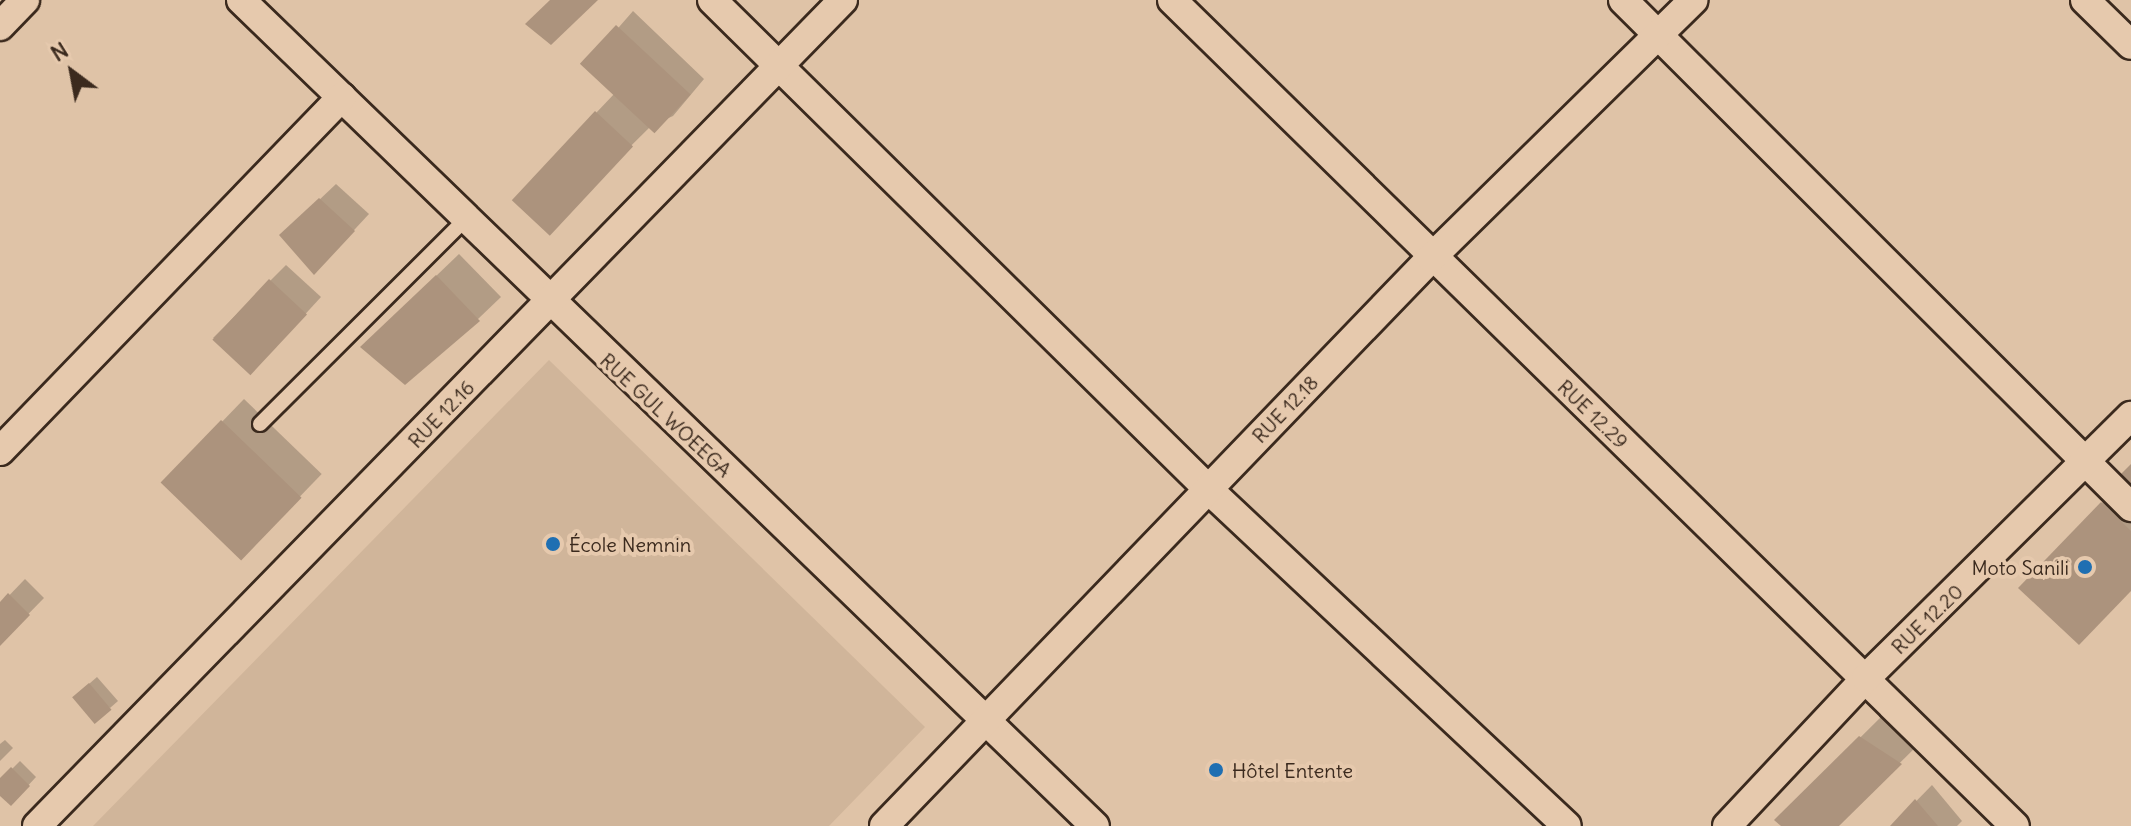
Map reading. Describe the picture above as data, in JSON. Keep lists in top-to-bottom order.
{
  "streets": {
    "street": [
      "RUE 12.18",
      "RUE 12.16",
      "RUE 12.29",
      "RUE GUL WOEEGA",
      "RUE 12.20"
    ]
  },
  "crossings": [
    ["RUE 12.18", "RUE 12.29"],
    ["RUE 12.18", "RUE GUL WOEEGA"],
    ["RUE 12.16", "RUE GUL WOEEGA"],
    ["RUE 12.29", "RUE 12.20"]
  ],
  "places": ["École Nemnin", "Moto Sanili", "Hôtel Entente"],
  "north": "top left"
}
